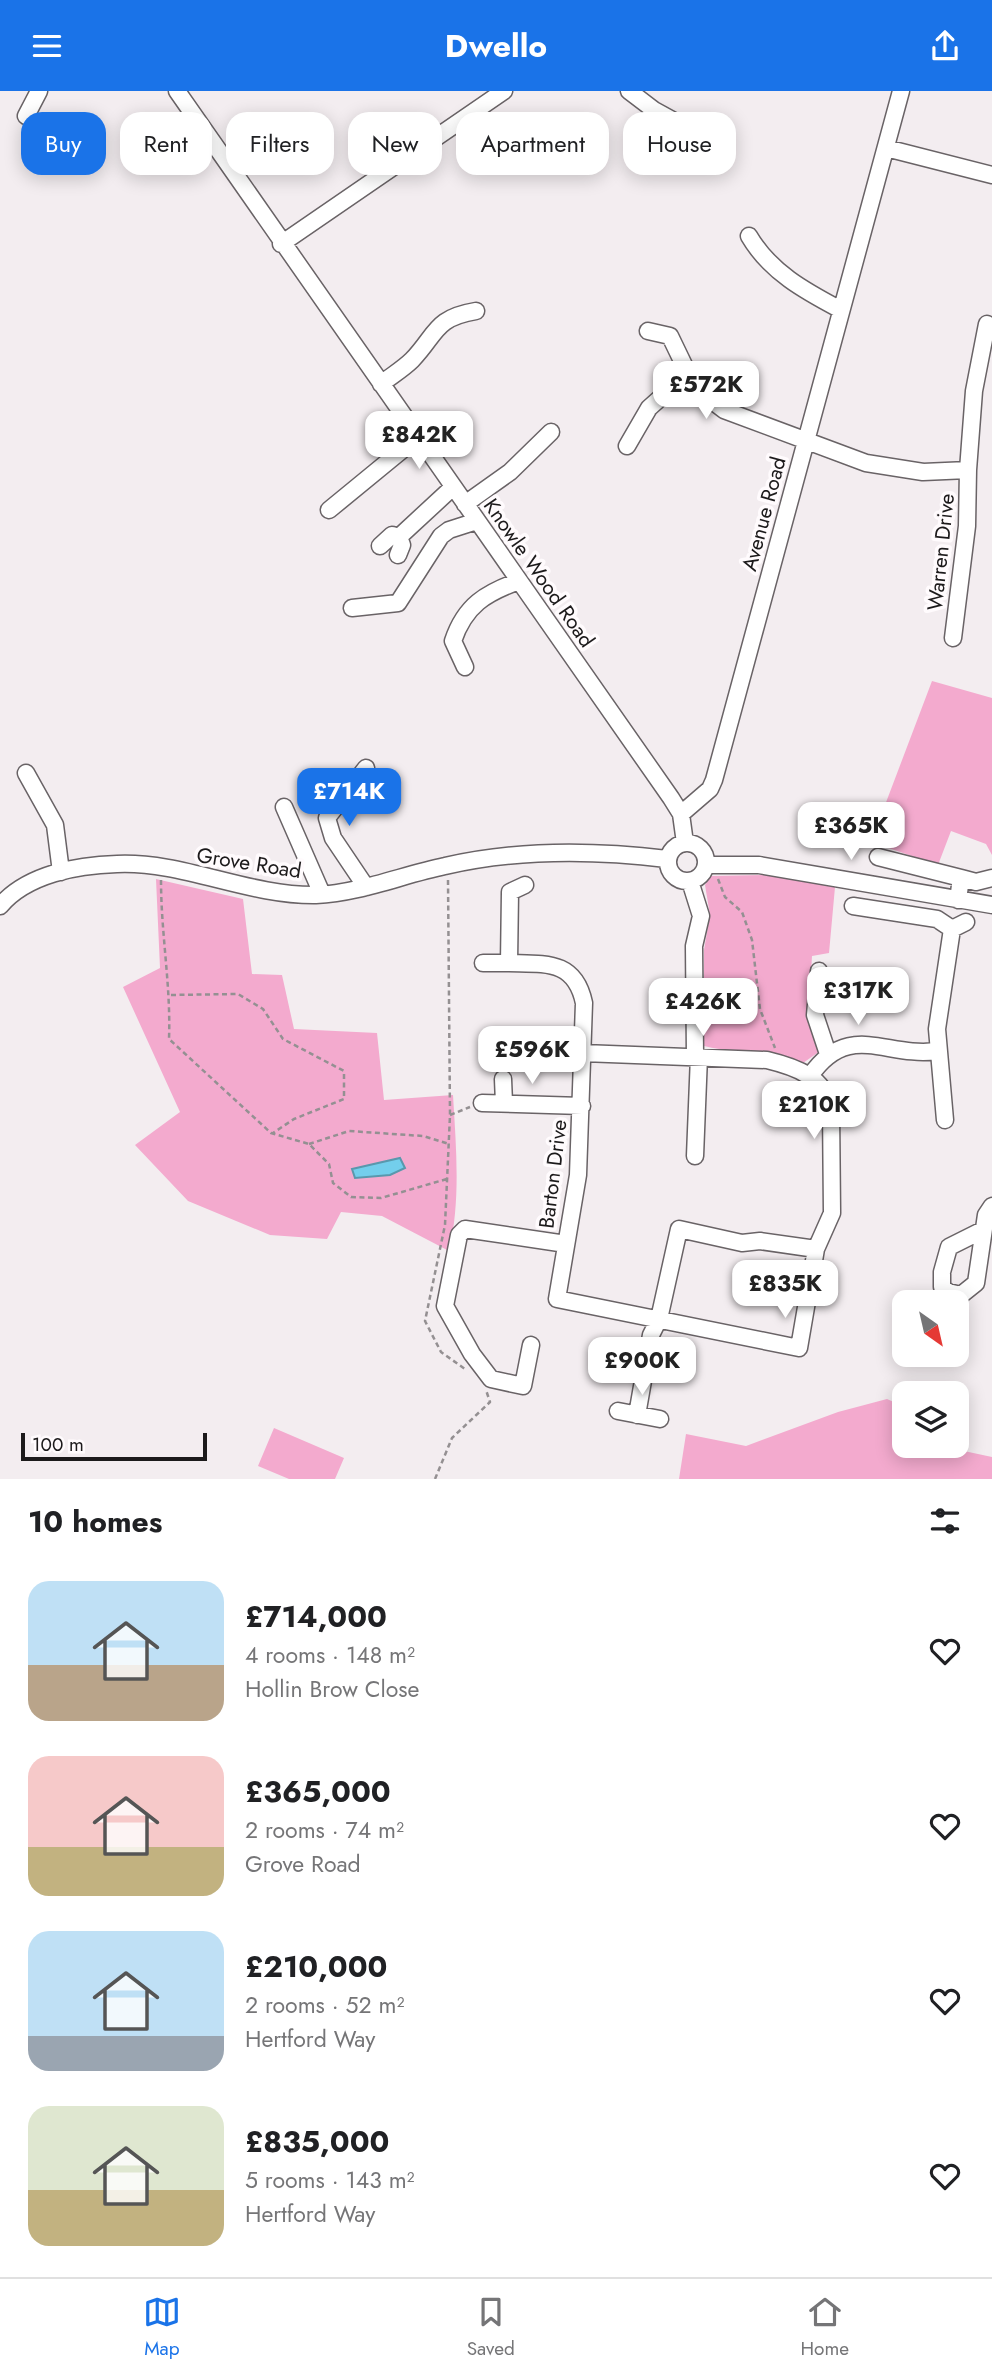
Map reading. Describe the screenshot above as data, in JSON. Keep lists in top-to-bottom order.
{
  "streets": {
    "street": [
      "Avenue Road",
      "Warren Drive",
      "Knowle Wood Road",
      "Grove Road",
      "Barton Drive"
    ]
  },
  "crossings": [
    ["Avenue Road", "Warren Drive"],
    ["Avenue Road", "Knowle Wood Road"],
    ["Knowle Wood Road", "Grove Road"]
  ],
  "scale_bar": "100 m",
  "north": "bottom right",
  "page": {
    "header": "Dwello",
    "chip": [
      "Buy",
      "Rent",
      "Filters",
      "New",
      "Apartment",
      "House"
    ],
    "price": [
      "£572K",
      "£842K",
      "£714K",
      "£365K",
      "£317K",
      "£426K",
      "£596K",
      "£210K",
      "£835K",
      "£900K"
    ],
    "scale": "100 m",
    "heading": "10 homes",
    "list": [
      {
        "name": "£714,000",
        "note": "4 rooms · 148 m² · Hollin Brow Close"
      },
      {
        "name": "£365,000",
        "note": "2 rooms · 74 m² · Grove Road"
      },
      {
        "name": "£210,000",
        "note": "2 rooms · 52 m² · Hertford Way"
      },
      {
        "name": "£835,000",
        "note": "5 rooms · 143 m² · Hertford Way"
      }
    ],
    "tabs": ["Map", "Saved", "Home"]
  }
}
